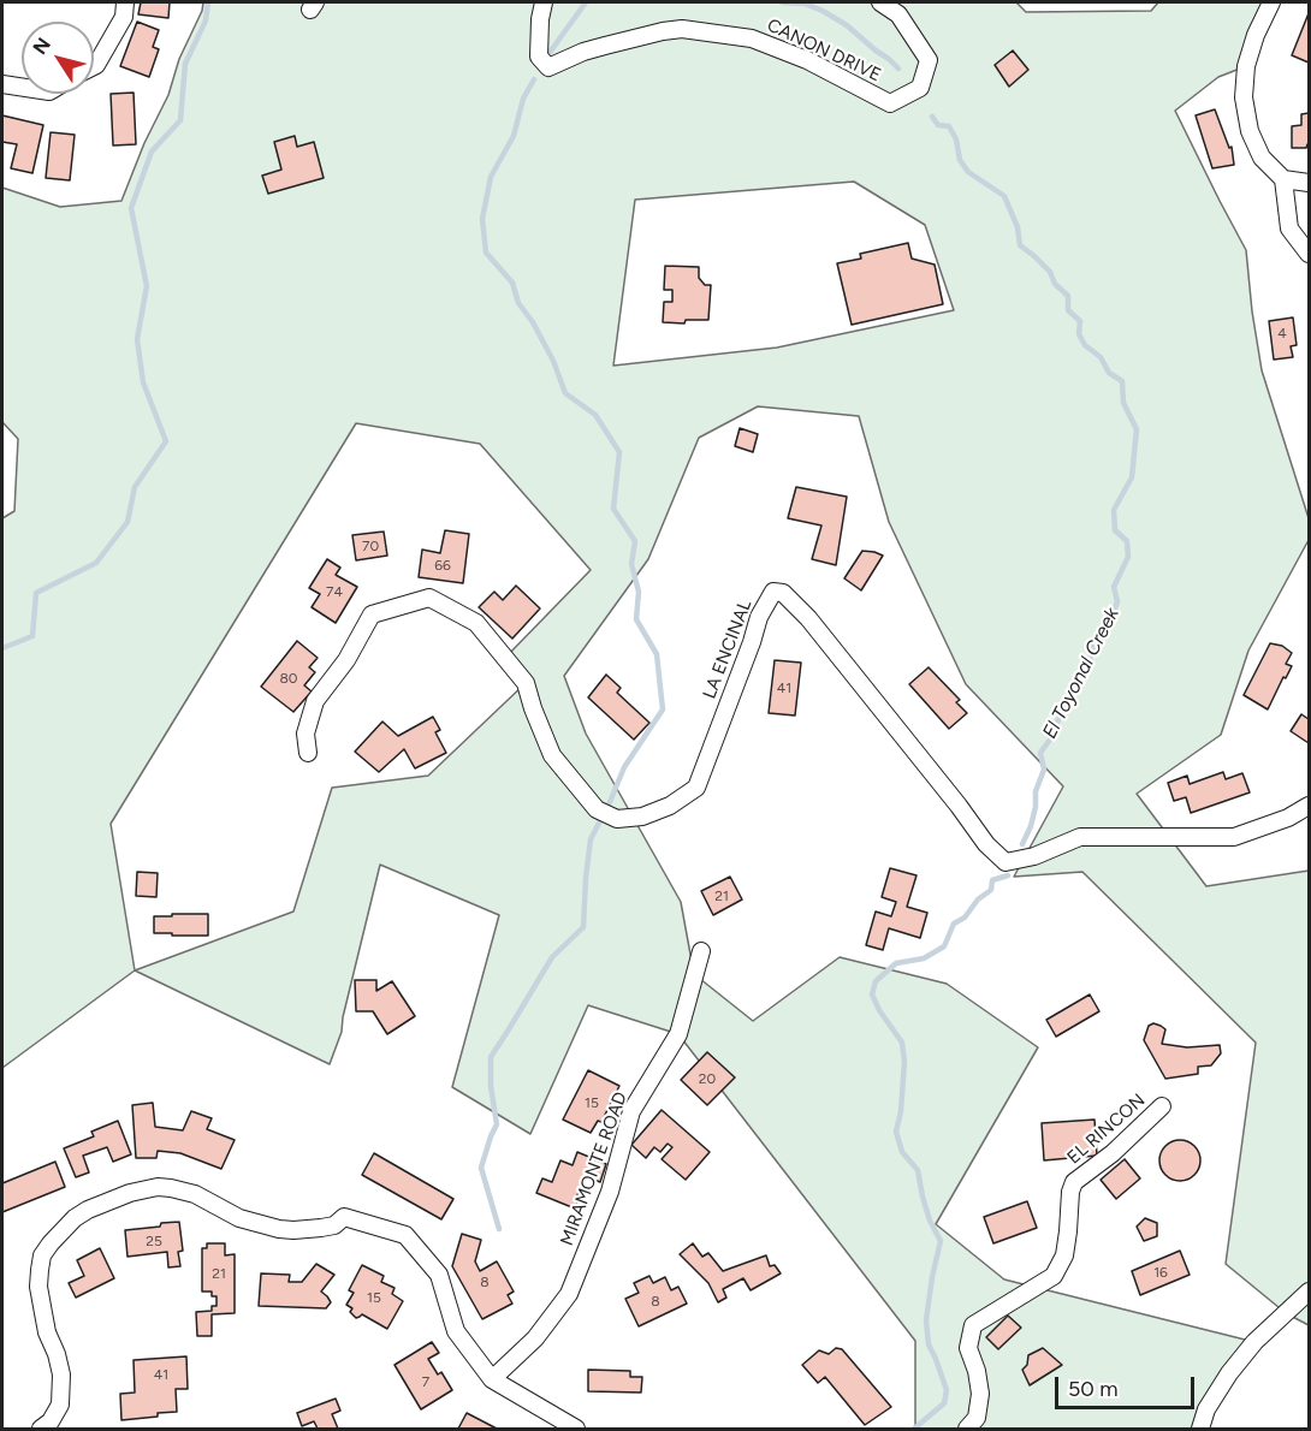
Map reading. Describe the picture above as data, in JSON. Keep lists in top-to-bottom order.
{
  "streets": {
    "street": [
      "CANON DRIVE",
      "LA ENCINAL",
      "EL RINCON",
      "MIRAMONTE ROAD"
    ]
  },
  "water": ["El Toyonal Creek"],
  "house_numbers": [
    "4",
    "70",
    "66",
    "74",
    "80",
    "41",
    "21",
    "20",
    "15",
    "25",
    "16",
    "21",
    "8",
    "15",
    "8",
    "41",
    "7"
  ],
  "scale_bar": "50 m",
  "north": "top left"
}
